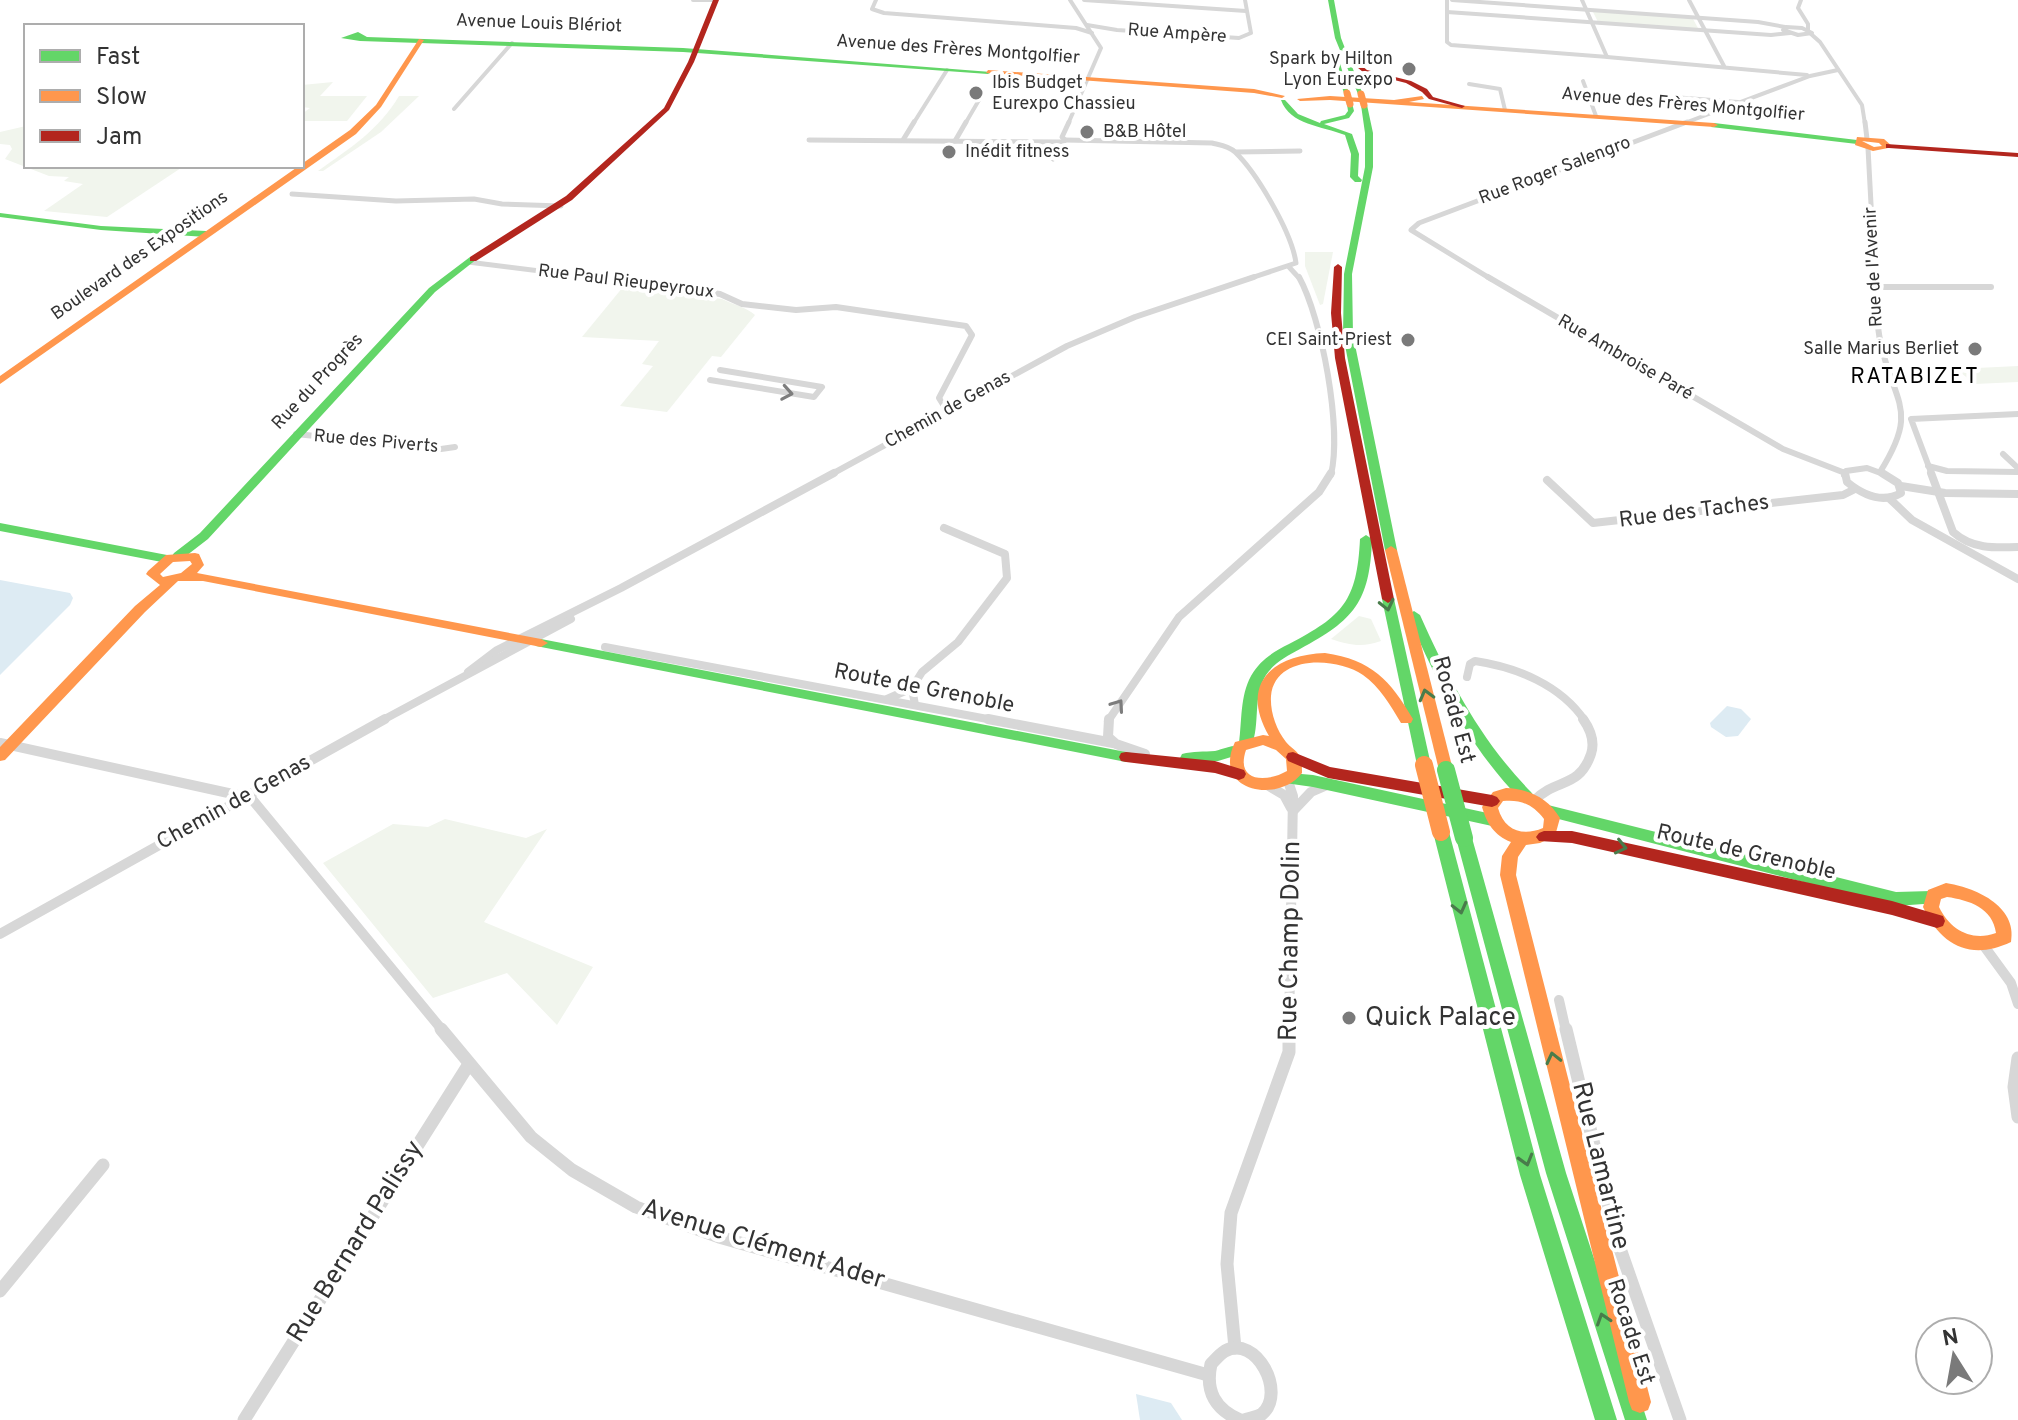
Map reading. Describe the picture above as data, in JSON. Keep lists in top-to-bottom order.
{
  "streets": {
    "main road": [
      "Avenue Louis Blériot",
      "Avenue des Frères Montgolfier",
      "Boulevard des Expositions",
      "Rue du Progrès",
      "Route de Grenoble",
      "Rocade Est"
    ],
    "street": [
      "Rue Ampère",
      "Rue Roger Salengro",
      "Rue de l'Avenir",
      "Rue Paul Rieupeyroux",
      "Rue Ambroise Paré",
      "Chemin de Genas",
      "Rue des Piverts",
      "Rue des Taches",
      "Rue Champ Dolin",
      "Rue Lamartine",
      "Rue Bernard Palissy",
      "Avenue Clément Ader"
    ]
  },
  "crossings": [
    ["Avenue Louis Blériot", "Avenue des Frères Montgolfier"],
    ["Avenue Louis Blériot", "Boulevard des Expositions"],
    ["Avenue Louis Blériot", "Rue du Progrès"],
    ["Avenue des Frères Montgolfier", "Rue Roger Salengro"],
    ["Avenue des Frères Montgolfier", "Rue de l'Avenir"],
    ["Avenue des Frères Montgolfier", "Rue du Progrès"],
    ["Rue Roger Salengro", "Rue Ambroise Paré"],
    ["Rue Paul Rieupeyroux", "Rue du Progrès"],
    ["Rue Paul Rieupeyroux", "Chemin de Genas"],
    ["Rue du Progrès", "Rue des Piverts"],
    ["Rue du Progrès", "Route de Grenoble"],
    ["Chemin de Genas", "Route de Grenoble"],
    ["Chemin de Genas", "Avenue Clément Ader"],
    ["Route de Grenoble", "Rue Champ Dolin"],
    ["Rue Champ Dolin", "Avenue Clément Ader"],
    ["Rue Bernard Palissy", "Avenue Clément Ader"]
  ],
  "districts": ["RATABIZET"],
  "places": [
    "Spark by Hilton Lyon Eurexpo",
    "Ibis Budget Eurexpo Chassieu",
    "B&B Hôtel",
    "Inédit fitness",
    "CEI Saint-Priest",
    "Salle Marius Berliet",
    "Quick Palace"
  ],
  "legend": ["Fast", "Slow", "Jam"],
  "north": "top"
}
